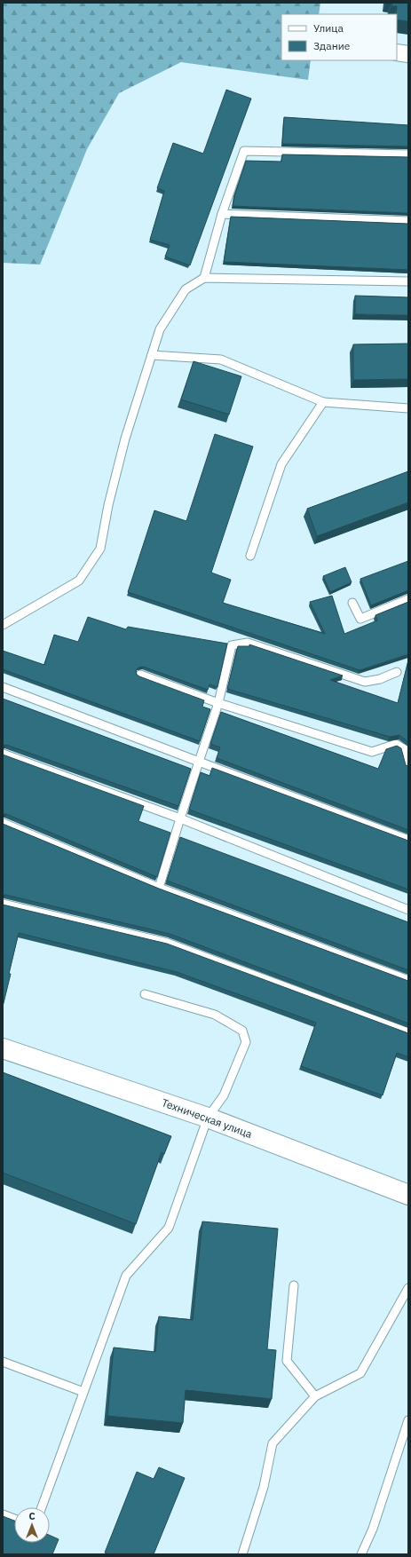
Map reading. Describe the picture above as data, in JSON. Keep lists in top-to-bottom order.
{
  "streets": {
    "street": ["Техническая улица"]
  },
  "legend": ["Улица", "Здание"],
  "north": "top"
}
